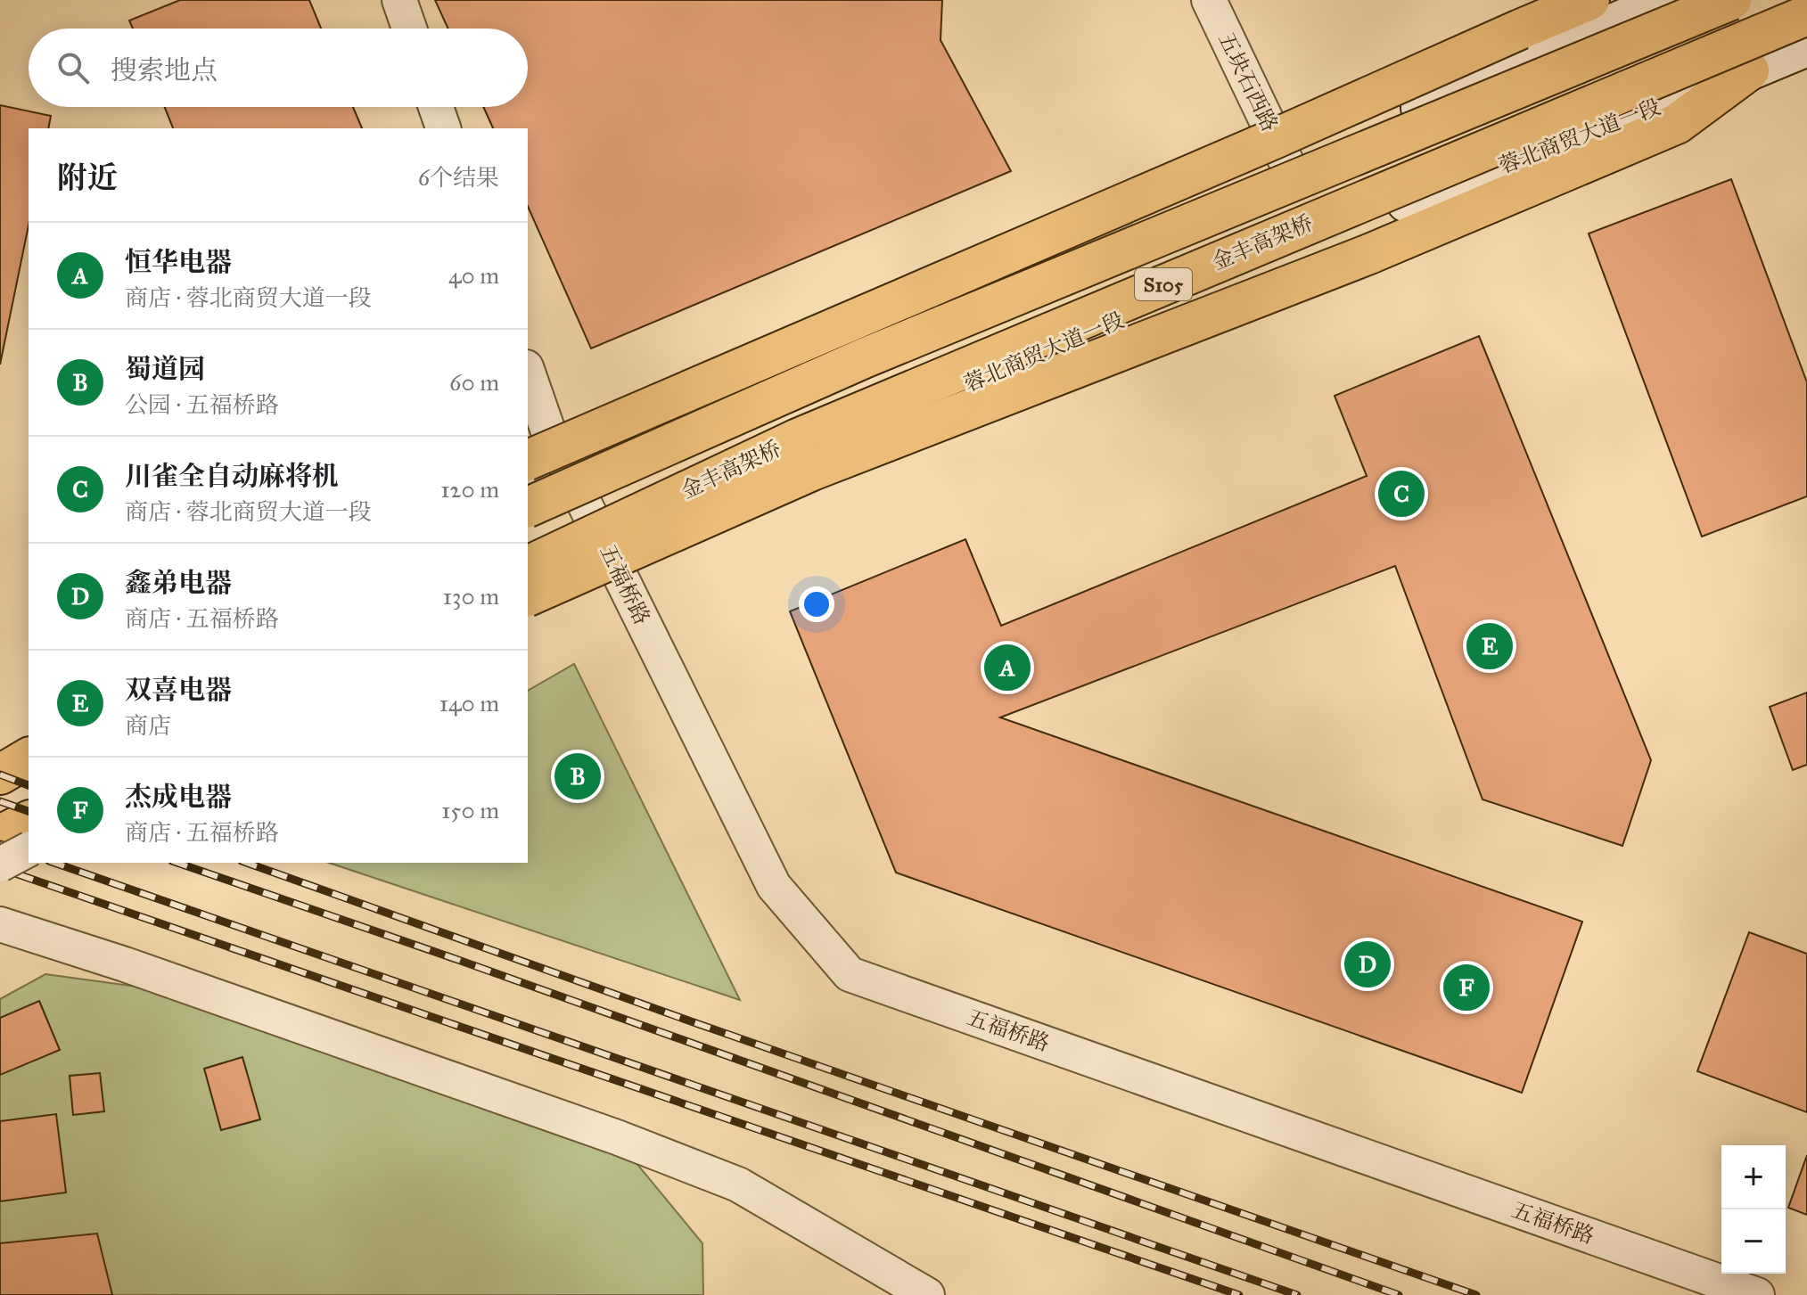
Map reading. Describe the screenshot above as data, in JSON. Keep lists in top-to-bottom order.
{
  "streets": {
    "highway": ["金丰高架桥", "S105"],
    "main road": ["蓉北商贸大道一段"],
    "street": ["五块石西路", "五福桥路"]
  },
  "crossings": [
    ["蓉北商贸大道一段", "五福桥路"]
  ],
  "page": {
    "search": "搜索地点",
    "heading": ["附近", "6个结果"],
    "list": [
      {
        "mark": "A",
        "name": "恒华电器",
        "note": "商店 · 蓉北商贸大道一段",
        "value": "40 m"
      },
      {
        "mark": "B",
        "name": "蜀道园",
        "note": "公园 · 五福桥路",
        "value": "60 m"
      },
      {
        "mark": "C",
        "name": "川雀全自动麻将机",
        "note": "商店 · 蓉北商贸大道一段",
        "value": "120 m"
      },
      {
        "mark": "D",
        "name": "鑫弟电器",
        "note": "商店 · 五福桥路",
        "value": "130 m"
      },
      {
        "mark": "E",
        "name": "双喜电器",
        "note": "商店",
        "value": "140 m"
      },
      {
        "mark": "F",
        "name": "杰成电器",
        "note": "商店 · 五福桥路",
        "value": "150 m"
      }
    ],
    "pins": [
      "C",
      "E",
      "A",
      "B",
      "D",
      "F"
    ],
    "map_buttons": ["+", "−"]
  }
}
